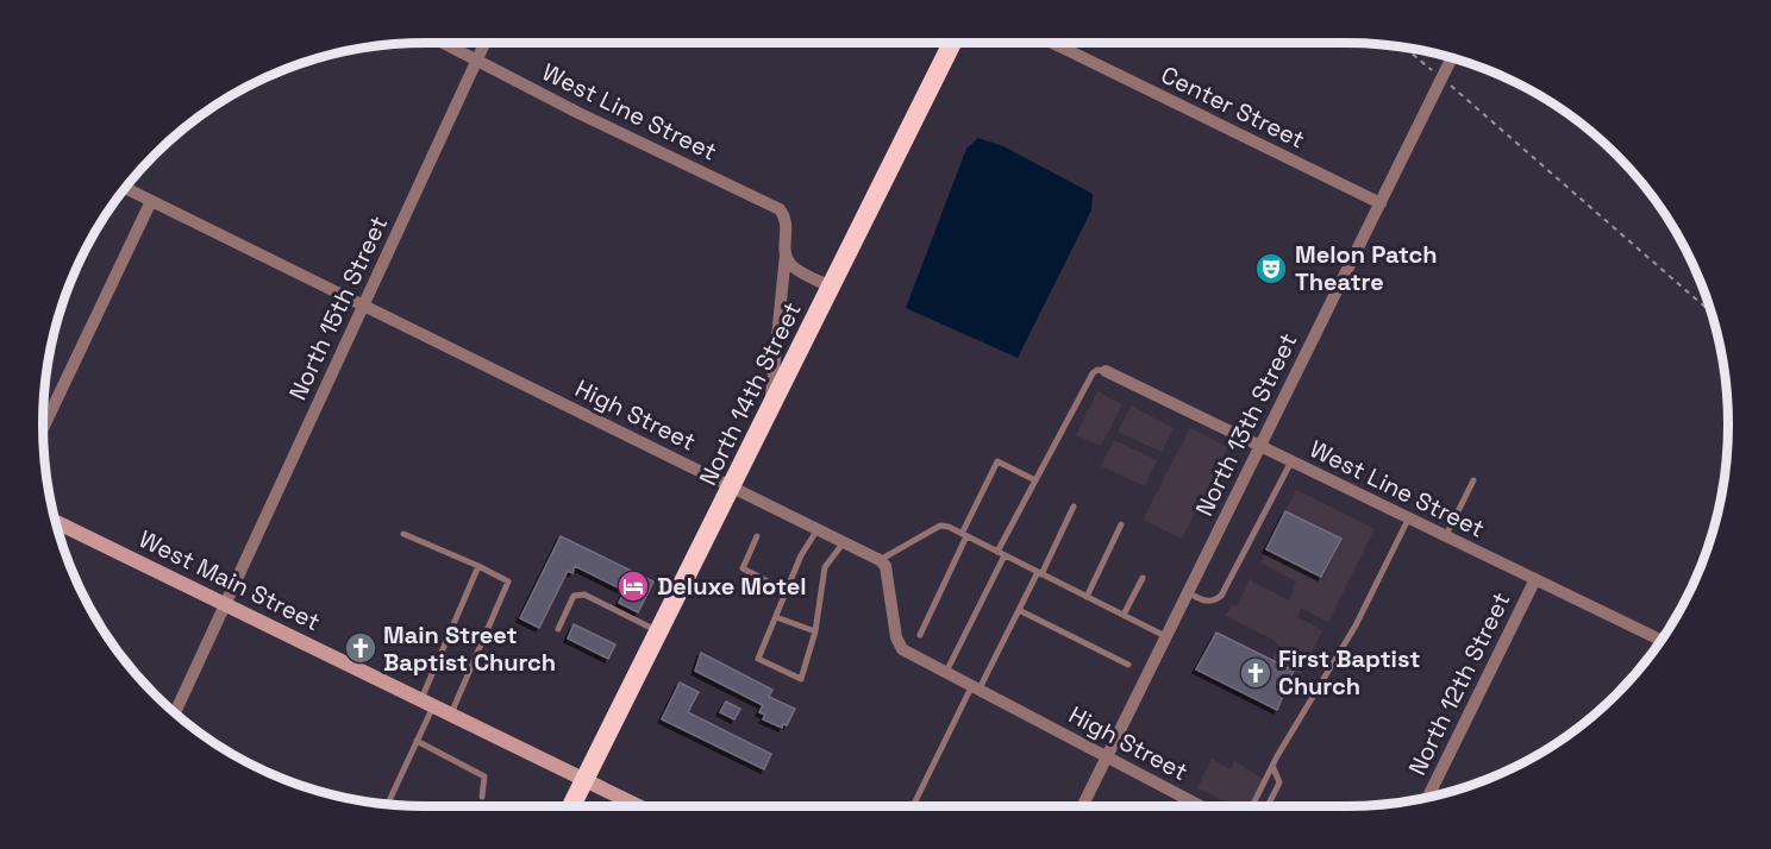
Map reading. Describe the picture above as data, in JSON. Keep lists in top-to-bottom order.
{
  "streets": {
    "highway": ["North 14th Street"],
    "main road": ["West Main Street"],
    "street": [
      "Center Street",
      "West Line Street",
      "North 15th Street",
      "High Street",
      "North 13th Street",
      "North 12th Street"
    ]
  },
  "crossings": [
    ["Center Street", "North 13th Street"],
    ["West Line Street", "North 15th Street"],
    ["West Line Street", "North 14th Street"],
    ["West Line Street", "North 13th Street"],
    ["West Line Street", "North 12th Street"],
    ["North 15th Street", "High Street"],
    ["North 15th Street", "West Main Street"],
    ["North 14th Street", "High Street"],
    ["North 14th Street", "West Main Street"],
    ["High Street", "North 13th Street"]
  ],
  "places": {
    "theatre": ["Melon Patch Theatre"],
    "hotel": ["Deluxe Motel"],
    "church": ["Main Street Baptist Church", "First Baptist Church"]
  }
}
